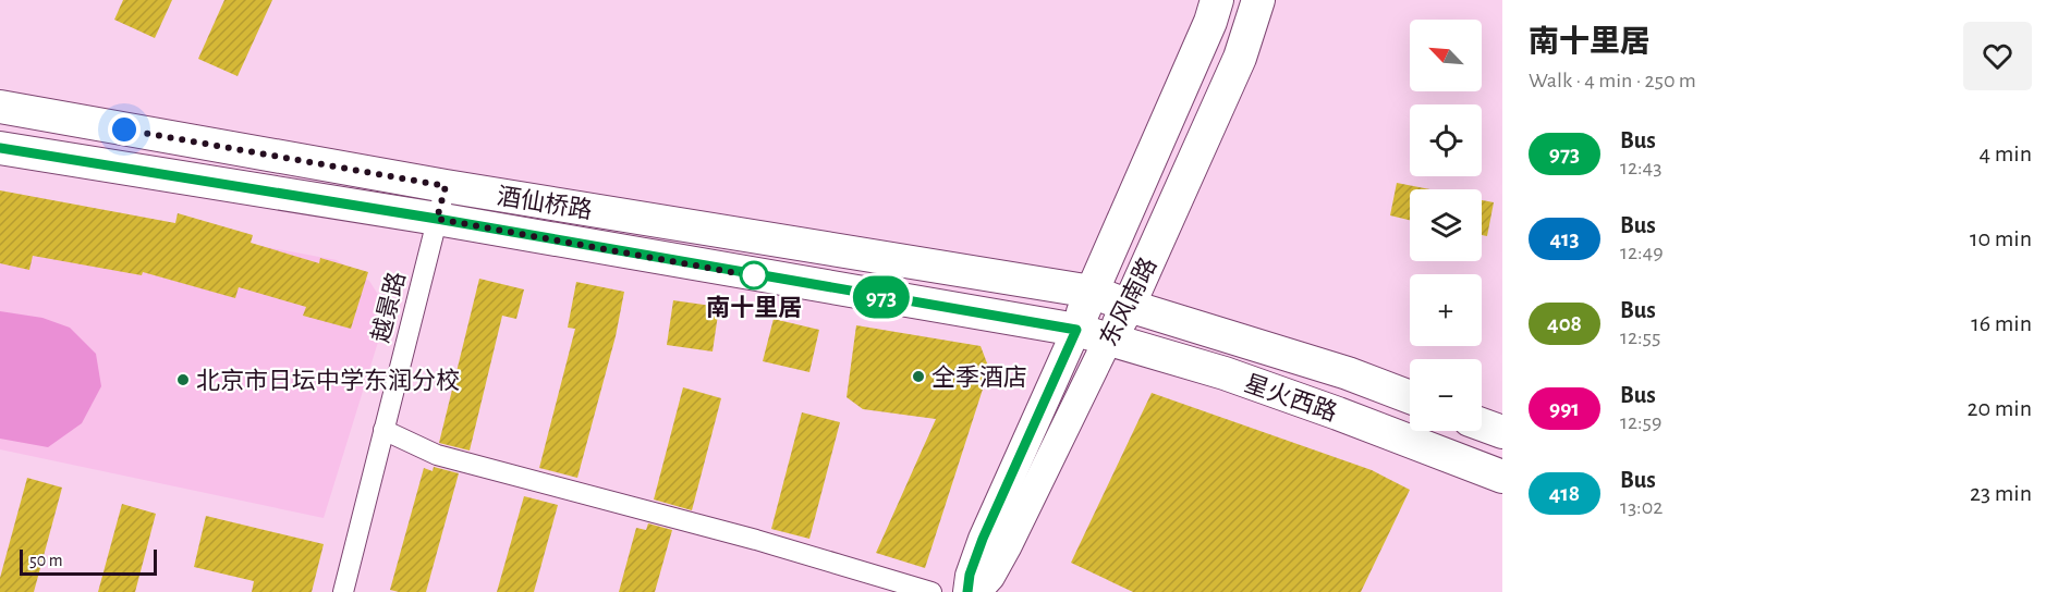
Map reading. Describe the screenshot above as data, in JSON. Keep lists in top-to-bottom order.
{
  "streets": {
    "main road": ["酒仙桥路", "东风南路", "星火西路"],
    "street": ["越景路"]
  },
  "crossings": [
    ["酒仙桥路", "东风南路"],
    ["酒仙桥路", "越景路"],
    ["酒仙桥路", "星火西路"],
    ["东风南路", "星火西路"]
  ],
  "places": ["南十里居", "全季酒店", "北京市日坛中学东润分校"],
  "lines": ["bus line 973"],
  "scale_bar": "50 m",
  "north": "top left",
  "page": {
    "on_map": "973",
    "heading": ["南十里居", "Walk · 4 min · 250 m"],
    "map_buttons": ["+", "−"],
    "list": [
      {
        "mark": "973",
        "name": "Bus",
        "note": "12:43",
        "value": "4 min"
      },
      {
        "mark": "413",
        "name": "Bus",
        "note": "12:49",
        "value": "10 min"
      },
      {
        "mark": "408",
        "name": "Bus",
        "note": "12:55",
        "value": "16 min"
      },
      {
        "mark": "991",
        "name": "Bus",
        "note": "12:59",
        "value": "20 min"
      },
      {
        "mark": "418",
        "name": "Bus",
        "note": "13:02",
        "value": "23 min"
      }
    ],
    "scale": "50 m"
  }
}
